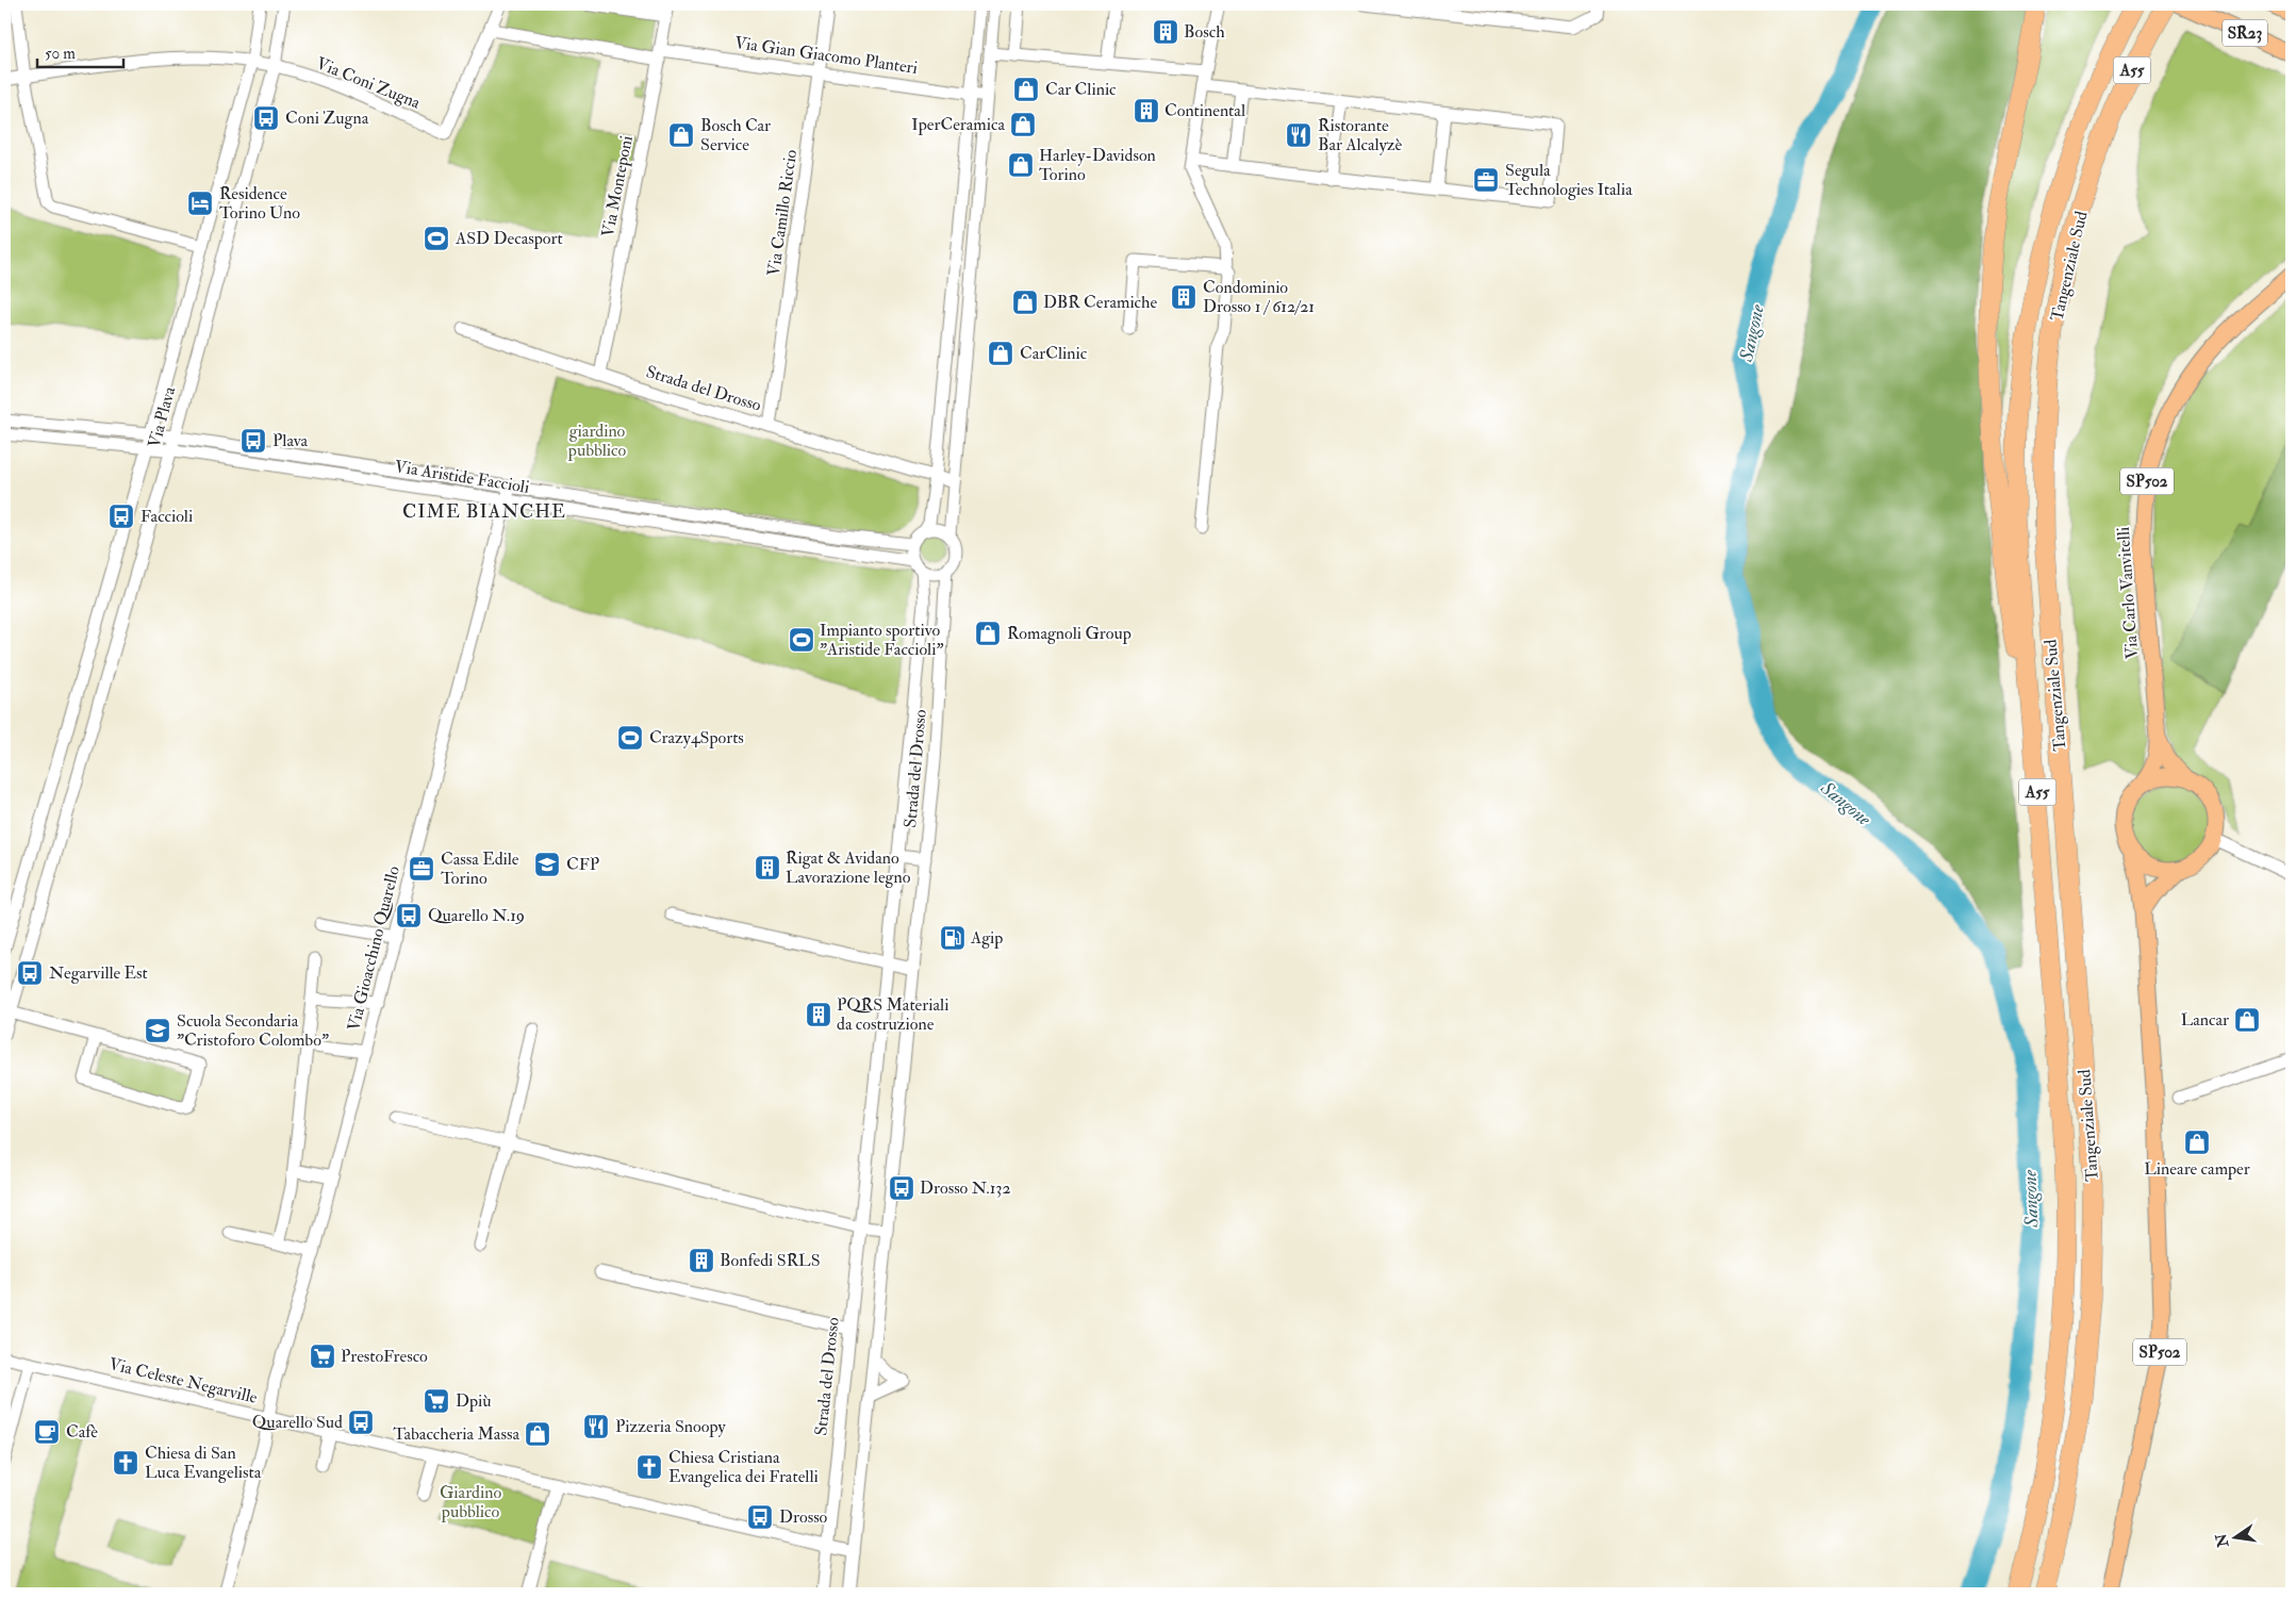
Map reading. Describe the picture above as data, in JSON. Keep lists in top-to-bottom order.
{
  "streets": {
    "highway": ["A55", "Tangenziale Sud"],
    "main road": ["SR23", "SP502", "Via Carlo Vanvitelli"],
    "street": [
      "Via Gian Giacomo Planteri",
      "Via Coni Zugna",
      "Via Monteponi",
      "Via Camillo Riccio",
      "Strada del Drosso",
      "Via Plava",
      "Via Aristide Faccioli",
      "Via Gioacchino Quarello",
      "Via Celeste Negarville"
    ]
  },
  "crossings": [
    ["Via Gian Giacomo Planteri", "Via Coni Zugna"],
    ["Via Gian Giacomo Planteri", "Via Monteponi"],
    ["Via Gian Giacomo Planteri", "Via Camillo Riccio"],
    ["Via Coni Zugna", "Via Plava"],
    ["Via Monteponi", "Strada del Drosso"],
    ["Via Camillo Riccio", "Strada del Drosso"],
    ["Strada del Drosso", "Via Aristide Faccioli"],
    ["Strada del Drosso", "Via Celeste Negarville"],
    ["Via Plava", "Via Aristide Faccioli"],
    ["Via Aristide Faccioli", "Via Gioacchino Quarello"],
    ["SP502", "Via Carlo Vanvitelli"],
    ["Via Gioacchino Quarello", "Via Celeste Negarville"]
  ],
  "districts": ["CIME BIANCHE"],
  "water": ["Sangone"],
  "parks": ["giardino pubblico", "Giardino pubblico"],
  "places": {
    "building": [
      "Bosch",
      "Continental",
      "Condominio Drosso 1 / 612/21",
      "Rigat & Avidano Lavorazione legno",
      "PQRS Materiali da costruzione",
      "Bonfedi SRLS"
    ],
    "shop": [
      "Car Clinic",
      "IperCeramica",
      "Bosch Car Service",
      "Harley-Davidson Torino",
      "DBR Ceramiche",
      "CarClinic",
      "Romagnoli Group",
      "Lancar",
      "Lineare camper",
      "Tabaccheria Massa"
    ],
    "bus stop": [
      "Coni Zugna",
      "Plava",
      "Faccioli",
      "Quarello N.19",
      "Negarville Est",
      "Drosso N.132",
      "Quarello Sud",
      "Drosso"
    ],
    "restaurant": ["Ristorante Bar Alcalyzè", "Pizzeria Snoopy"],
    "office": ["Segula Technologies Italia", "Cassa Edile Torino"],
    "hotel": ["Residence Torino Uno"],
    "sports": ["ASD Decasport", "Impianto sportivo \"Aristide Faccioli\"", "Crazy4Sports"],
    "school or university": ["CFP", "Scuola Secondaria \"Cristoforo Colombo\""],
    "fuel station": ["Agip"],
    "supermarket": ["PrestoFresco", "Dpiù"],
    "cafe": ["Cafè"],
    "church": ["Chiesa di San Luca Evangelista", "Chiesa Cristiana Evangelica dei Fratelli"]
  },
  "scale_bar": "50 m",
  "north": "left"
}
